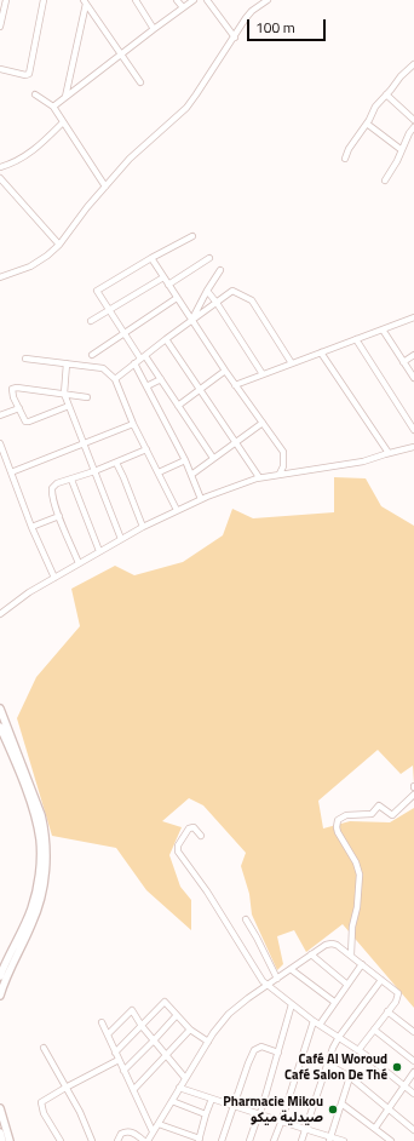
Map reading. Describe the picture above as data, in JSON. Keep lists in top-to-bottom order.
{
  "places": ["Café Al Woroud Café Salon De Thé", "Pharmacie Mikou صيدلية ميكو"],
  "scale_bar": "100 m"
}
